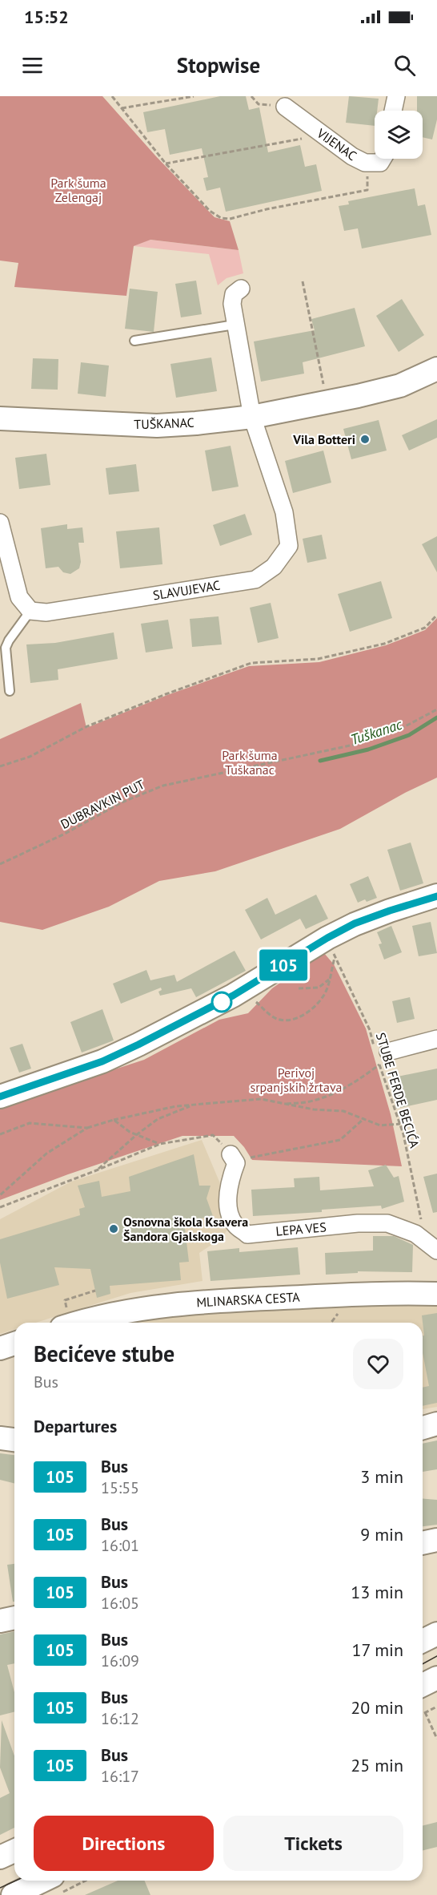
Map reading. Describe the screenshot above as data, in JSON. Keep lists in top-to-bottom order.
{
  "streets": {
    "street": [
      "VIJENAC",
      "TUŠKANAC",
      "SLAVUJEVAC",
      "LEPA VES",
      "MLINARSKA CESTA"
    ],
    "path": ["DUBRAVKIN PUT", "STUBE FERDE BECIĆA"]
  },
  "crossings": [
    ["TUŠKANAC", "SLAVUJEVAC"],
    ["STUBE FERDE BECIĆA", "LEPA VES"]
  ],
  "water": ["Tuškanac"],
  "parks": ["Park šuma Zelengaj", "Park šuma Tuškanac", "Perivoj srpanjskih žrtava"],
  "places": ["Vila Botteri", "Osnovna škola Ksavera Šandora Gjalskoga"],
  "lines": ["bus line 105"],
  "page": {
    "status": "15:52",
    "header": "Stopwise",
    "on_map": "105",
    "heading": [
      ["Becićeve stube", "Bus"],
      "Departures"
    ],
    "list": [
      {
        "mark": "105",
        "name": "Bus",
        "note": "15:55",
        "value": "3 min"
      },
      {
        "mark": "105",
        "name": "Bus",
        "note": "16:01",
        "value": "9 min"
      },
      {
        "mark": "105",
        "name": "Bus",
        "note": "16:05",
        "value": "13 min"
      },
      {
        "mark": "105",
        "name": "Bus",
        "note": "16:09",
        "value": "17 min"
      },
      {
        "mark": "105",
        "name": "Bus",
        "note": "16:12",
        "value": "20 min"
      },
      {
        "mark": "105",
        "name": "Bus",
        "note": "16:17",
        "value": "25 min"
      }
    ],
    "buttons": ["Directions", "Tickets"]
  }
}
